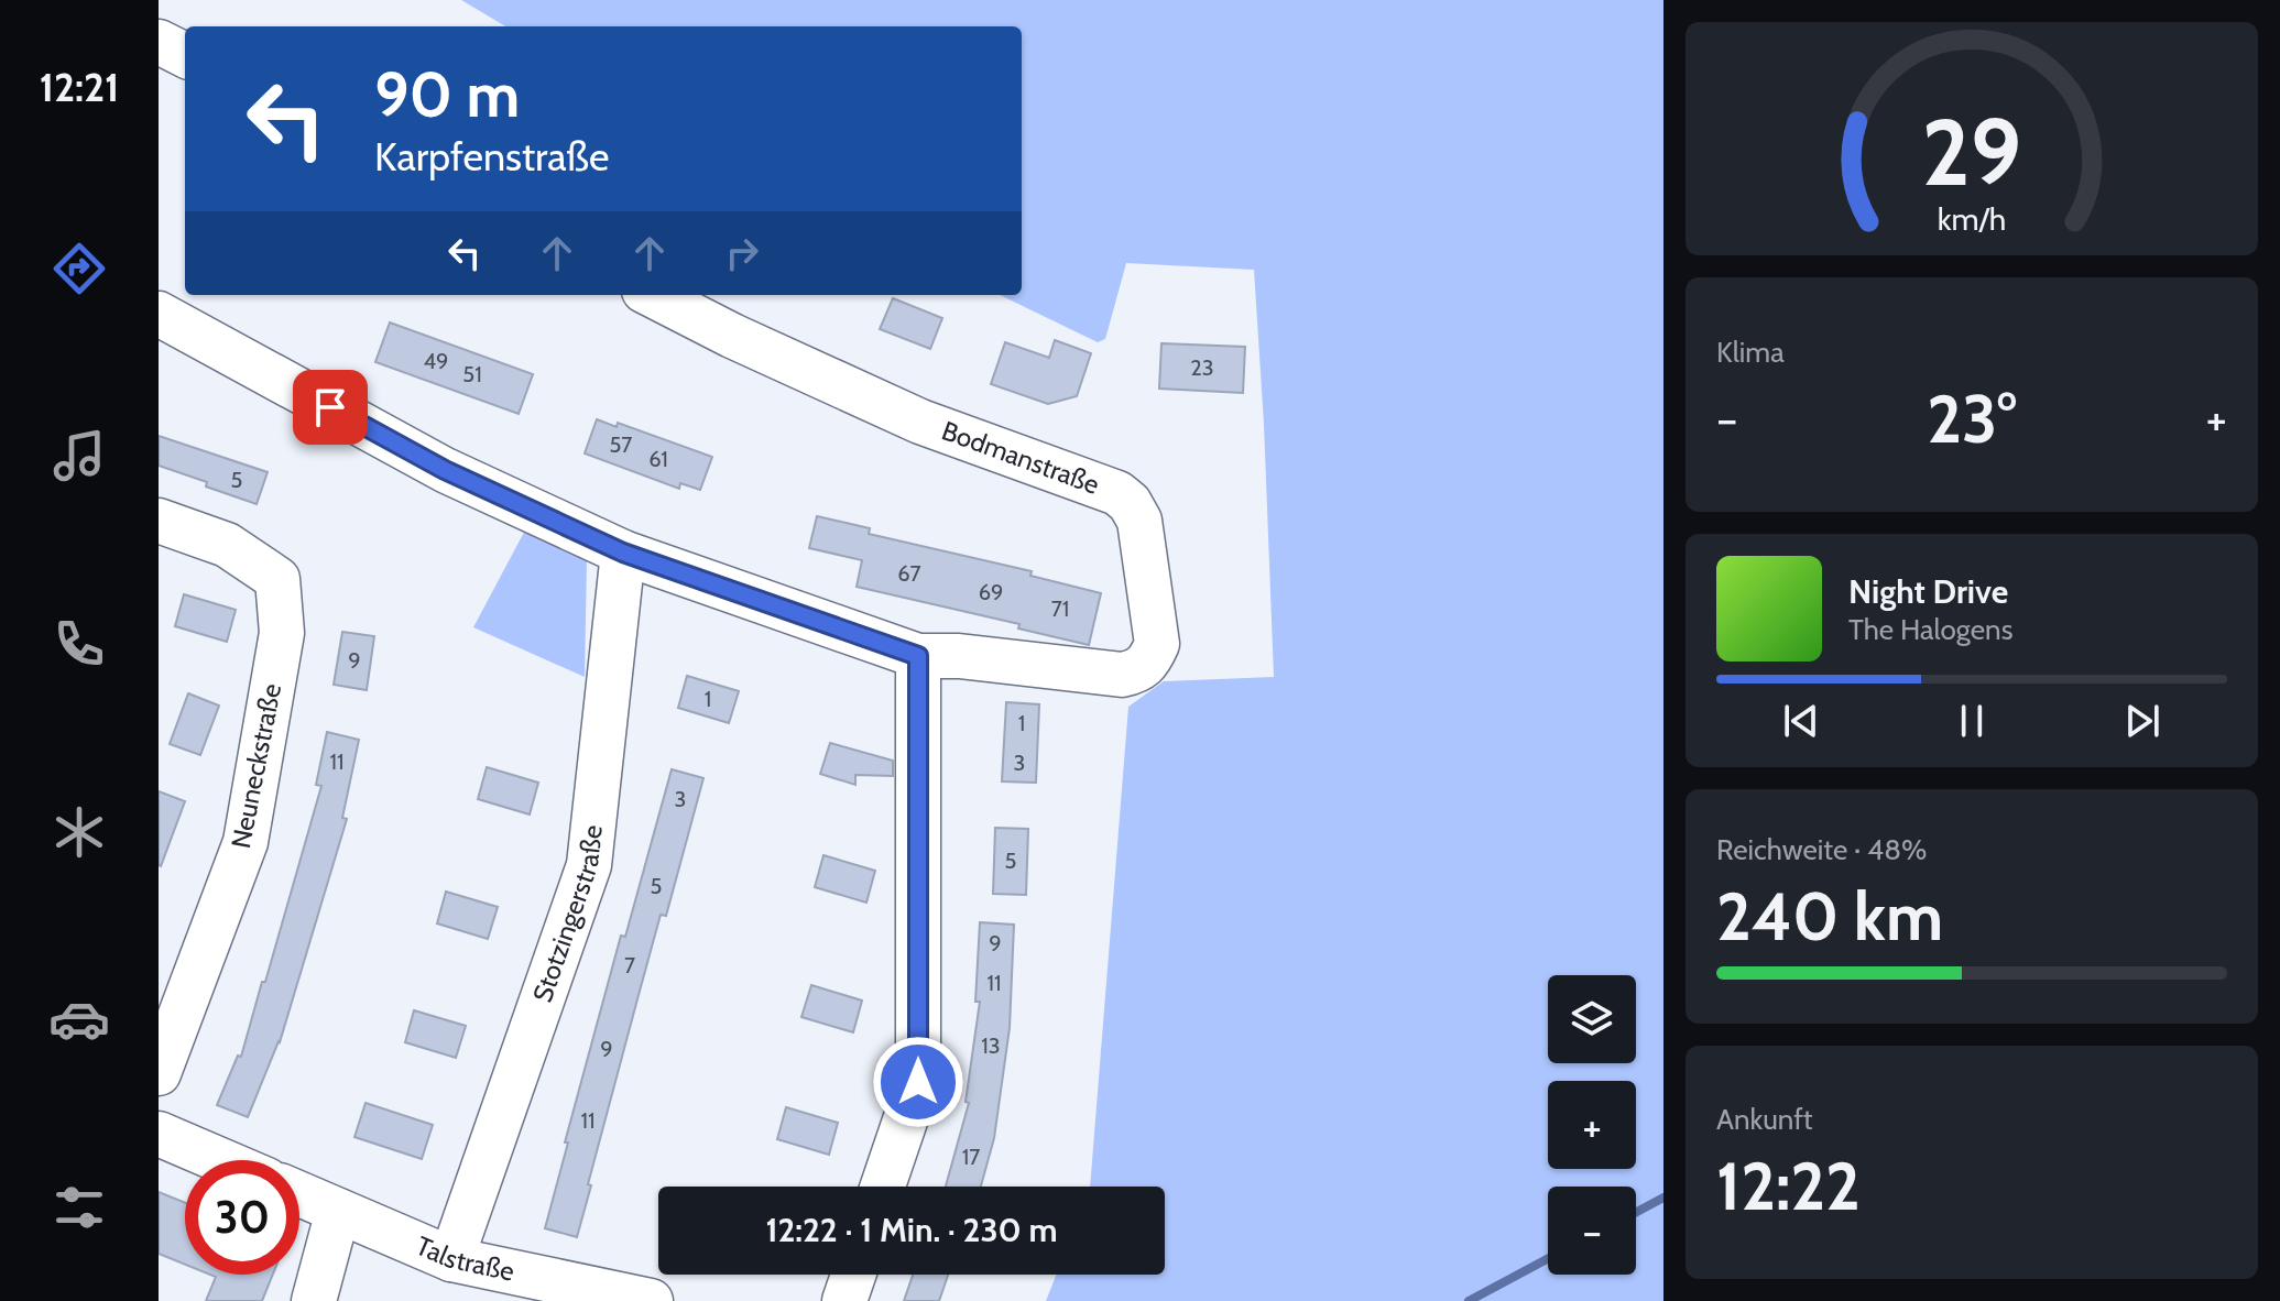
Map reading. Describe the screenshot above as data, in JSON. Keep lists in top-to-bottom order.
{
  "streets": {
    "street": [
      "Bodmanstraße",
      "Neuneckstraße",
      "Stotzingerstraße",
      "Talstraße"
    ]
  },
  "crossings": [
    ["Stotzingerstraße", "Talstraße"]
  ],
  "house_numbers": [
    "49",
    "23",
    "51",
    "57",
    "61",
    "5",
    "67",
    "69",
    "71",
    "9",
    "1",
    "1",
    "11",
    "3",
    "3",
    "5",
    "5",
    "9",
    "7",
    "11",
    "13",
    "9",
    "11",
    "17"
  ],
  "page": {
    "tabs": "12:21",
    "turn": ["90 m", "Karpfenstraße"],
    "tile": [
      "Klima",
      ["Reichweite · 48%", "240 km"],
      ["Ankunft", "12:22"]
    ],
    "heat": ["−", "23°", "+"],
    "song": ["Night Drive", "The Halogens"],
    "map_buttons": ["+", "−"],
    "limit": "30",
    "trip": "12:22 · 1 Min. · 230 m",
    "gauge": ["29", "km/h"]
  }
}
